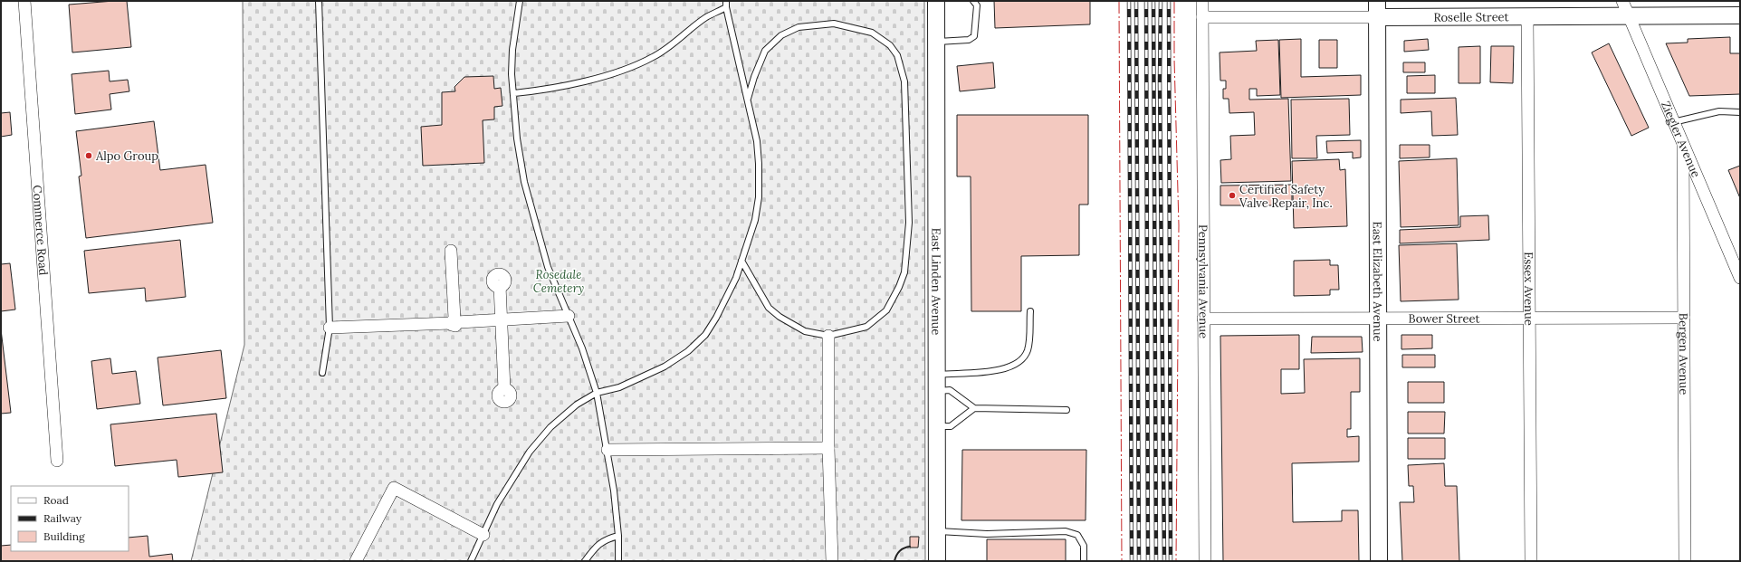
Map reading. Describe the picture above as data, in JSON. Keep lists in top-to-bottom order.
{
  "streets": {
    "street": [
      "Roselle Street",
      "Ziegler Avenue",
      "Commerce Road",
      "East Linden Avenue",
      "Pennsylvania Avenue",
      "East Elizabeth Avenue",
      "Essex Avenue",
      "Bower Street",
      "Bergen Avenue"
    ]
  },
  "crossings": [
    ["Roselle Street", "Ziegler Avenue"],
    ["Roselle Street", "Pennsylvania Avenue"],
    ["Roselle Street", "East Elizabeth Avenue"],
    ["Roselle Street", "Essex Avenue"],
    ["Ziegler Avenue", "Bergen Avenue"],
    ["Pennsylvania Avenue", "Bower Street"],
    ["East Elizabeth Avenue", "Bower Street"],
    ["Essex Avenue", "Bower Street"],
    ["Bower Street", "Bergen Avenue"]
  ],
  "parks": ["Rosedale Cemetery"],
  "places": ["Alpo Group", "Certified Safety Valve Repair, Inc."],
  "legend": ["Road", "Railway", "Building"]
}
